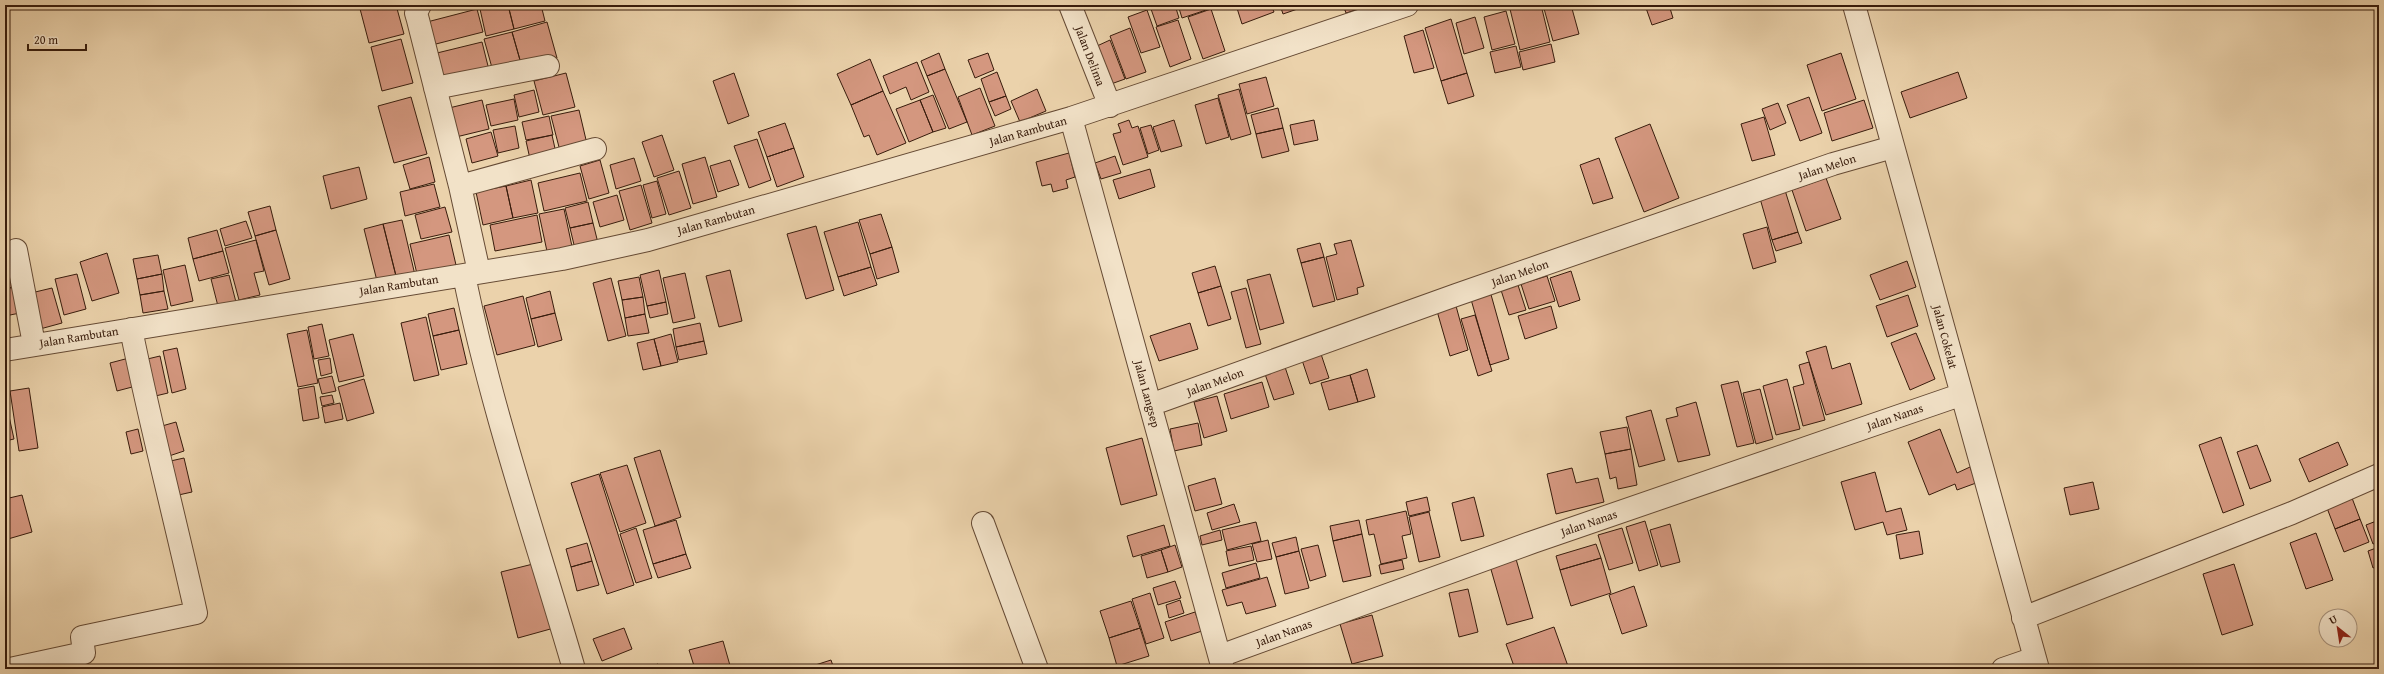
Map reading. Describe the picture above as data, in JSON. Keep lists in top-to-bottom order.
{
  "streets": {
    "street": [
      "Jalan Delima",
      "Jalan Rambutan",
      "Jalan Melon",
      "Jalan Cokelat",
      "Jalan Langsep",
      "Jalan Nanas"
    ]
  },
  "crossings": [
    ["Jalan Delima", "Jalan Rambutan"],
    ["Jalan Rambutan", "Jalan Langsep"],
    ["Jalan Melon", "Jalan Cokelat"],
    ["Jalan Melon", "Jalan Langsep"],
    ["Jalan Cokelat", "Jalan Nanas"],
    ["Jalan Langsep", "Jalan Nanas"]
  ],
  "scale_bar": "20 m",
  "north": "top left"
}
